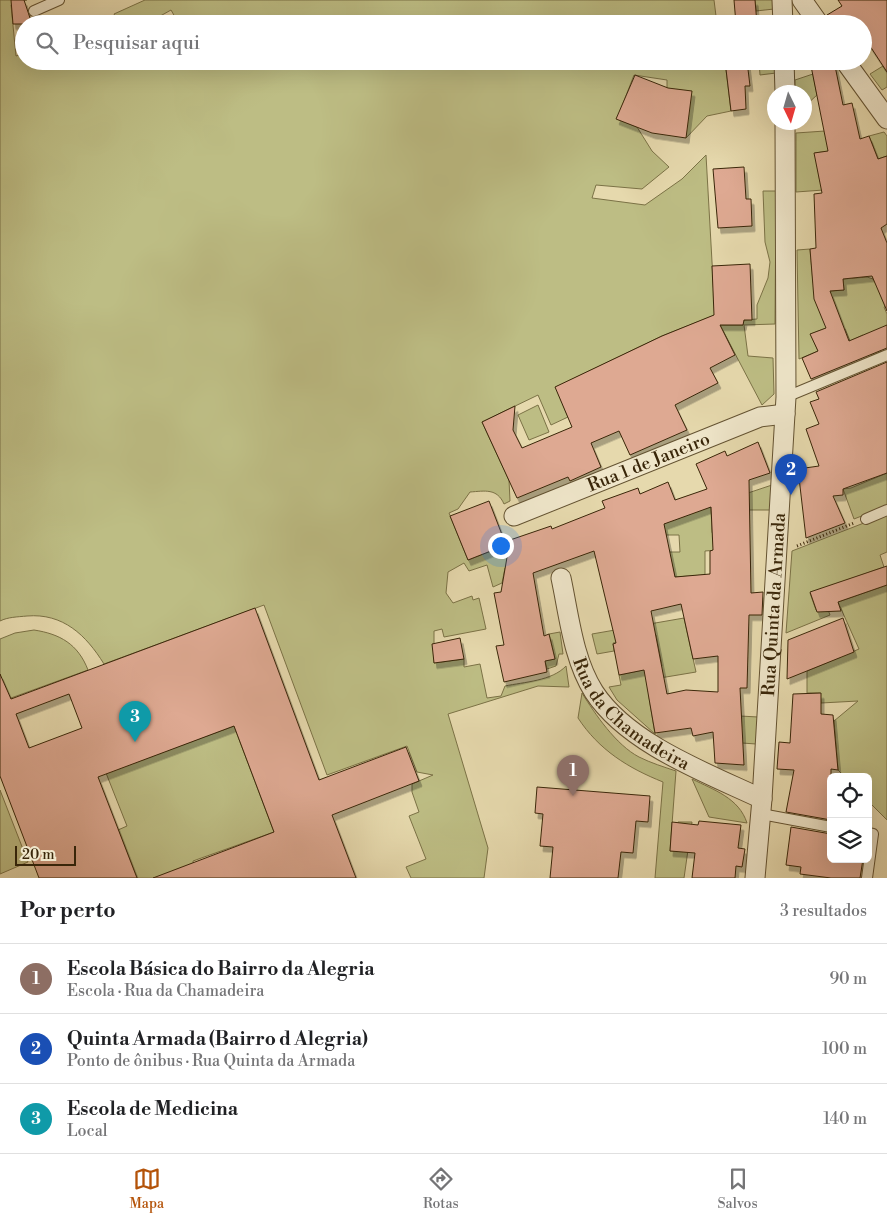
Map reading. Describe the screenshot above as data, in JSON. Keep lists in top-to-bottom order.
{
  "streets": {
    "street": ["Rua 1 de Janeiro", "Rua Quinta da Armada", "Rua da Chamadeira"]
  },
  "crossings": [
    ["Rua 1 de Janeiro", "Rua Quinta da Armada"],
    ["Rua Quinta da Armada", "Rua da Chamadeira"]
  ],
  "scale_bar": "20 m",
  "north": "bottom",
  "page": {
    "search": "Pesquisar aqui",
    "pins": ["2", "3", "1"],
    "scale": "20 m",
    "heading": ["Por perto", "3 resultados"],
    "list": [
      {
        "mark": "1",
        "name": "Escola Básica do Bairro da Alegria",
        "note": "Escola · Rua da Chamadeira",
        "value": "90 m"
      },
      {
        "mark": "2",
        "name": "Quinta Armada (Bairro d Alegria)",
        "note": "Ponto de ônibus · Rua Quinta da Armada",
        "value": "100 m"
      },
      {
        "mark": "3",
        "name": "Escola de Medicina",
        "note": "Local",
        "value": "140 m"
      }
    ],
    "nav": ["Mapa", "Rotas", "Salvos"]
  }
}
